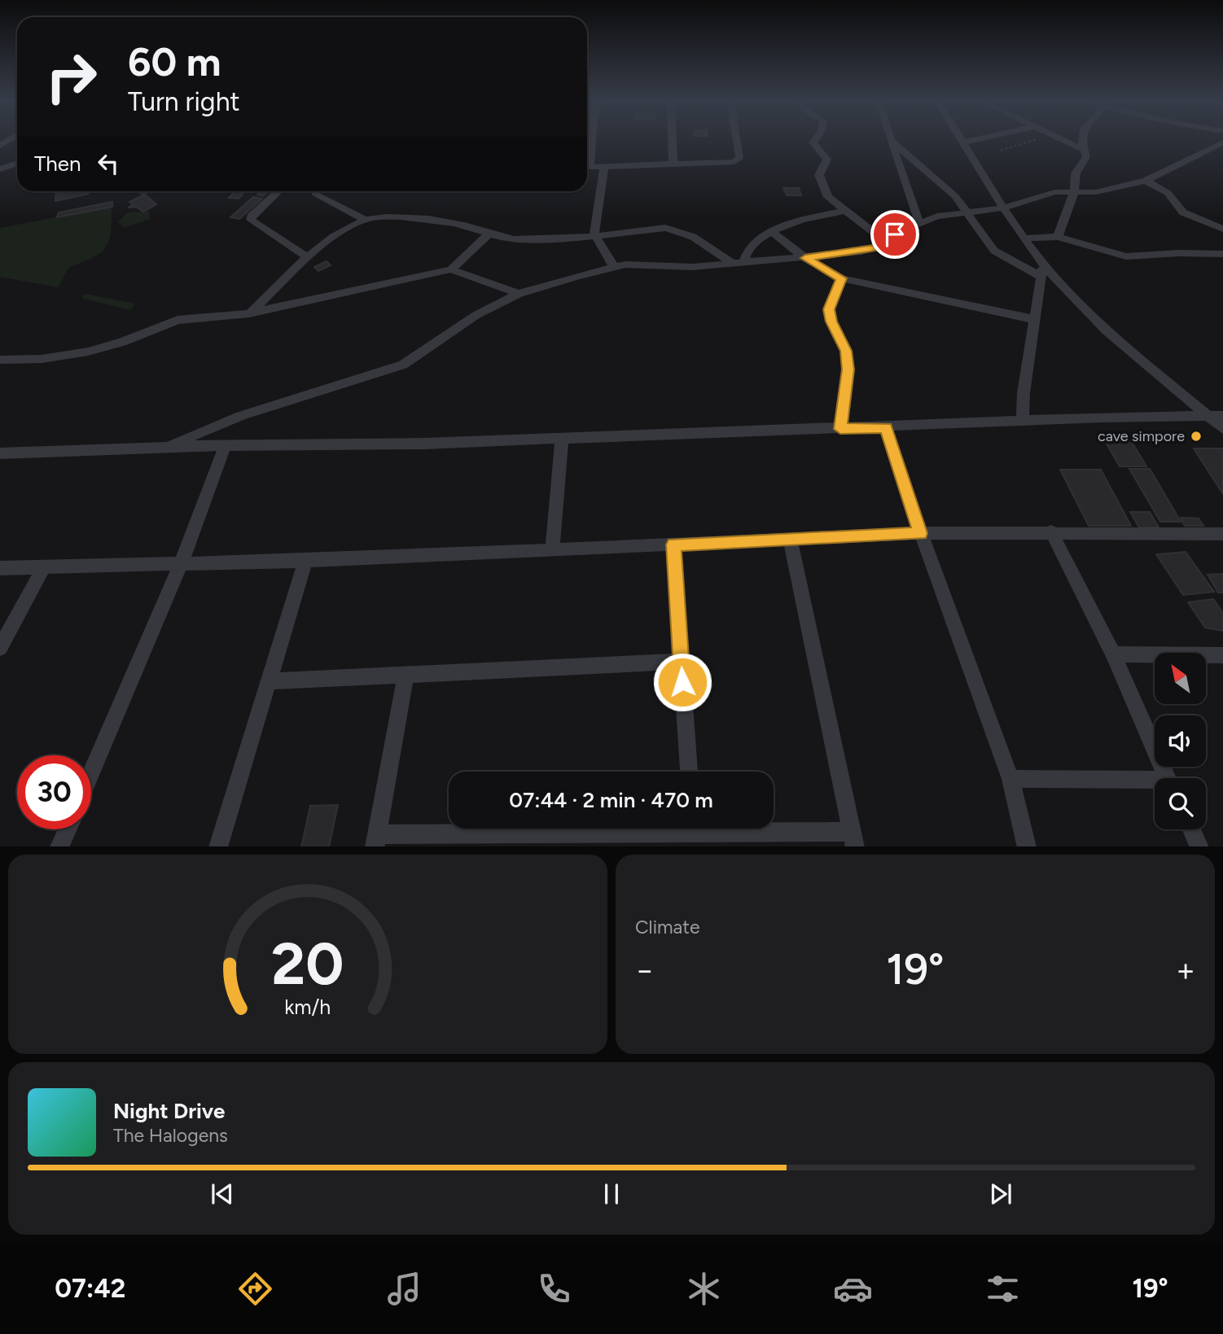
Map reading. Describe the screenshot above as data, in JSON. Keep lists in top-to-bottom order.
{
  "places": ["cave simpore"],
  "north": "top left",
  "page": {
    "turn": ["60 m", "Turn right"],
    "then": "Then",
    "limit": "30",
    "trip": "07:44 · 2 min · 470 m",
    "tile": "Climate",
    "heat": ["−", "19°", "+"],
    "song": ["Night Drive", "The Halogens"],
    "tabs": ["07:42", "19°"],
    "gauge": ["20", "km/h"]
  }
}
